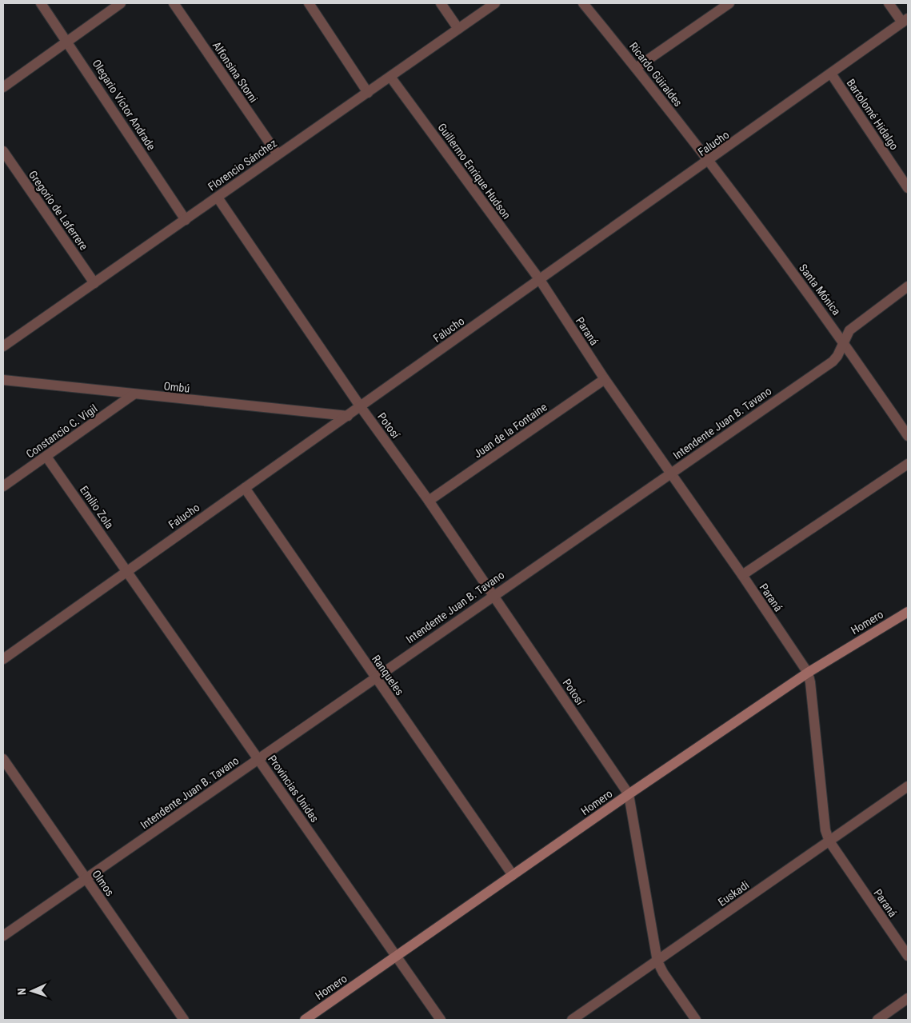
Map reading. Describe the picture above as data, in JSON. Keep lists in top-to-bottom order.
{
  "streets": {
    "main road": ["Homero"],
    "street": [
      "Alfonsina Storni",
      "Ricardo Güiraldes",
      "Olegario Víctor Andrade",
      "Bartolomé Hidalgo",
      "Falucho",
      "Florencio Sánchez",
      "Guillermo Enrique Hudson",
      "Gregorio de Laferrere",
      "Santa Mónica",
      "Paraná",
      "Ombú",
      "Intendente Juan B. Tavano",
      "Potosí",
      "Juan de la Fontaine",
      "Constancio C. Vigil",
      "Emilio Zola",
      "Ranqueles",
      "Provincias Unidas",
      "Olmos",
      "Euskadi"
    ]
  },
  "crossings": [
    ["Alfonsina Storni", "Florencio Sánchez"],
    ["Ricardo Güiraldes", "Falucho"],
    ["Ricardo Güiraldes", "Santa Mónica"],
    ["Olegario Víctor Andrade", "Florencio Sánchez"],
    ["Bartolomé Hidalgo", "Falucho"],
    ["Falucho", "Guillermo Enrique Hudson"],
    ["Falucho", "Santa Mónica"],
    ["Falucho", "Paraná"],
    ["Falucho", "Ombú"],
    ["Falucho", "Potosí"],
    ["Falucho", "Emilio Zola"],
    ["Falucho", "Ranqueles"],
    ["Falucho", "Provincias Unidas"],
    ["Florencio Sánchez", "Guillermo Enrique Hudson"],
    ["Florencio Sánchez", "Gregorio de Laferrere"],
    ["Guillermo Enrique Hudson", "Paraná"],
    ["Santa Mónica", "Intendente Juan B. Tavano"],
    ["Paraná", "Intendente Juan B. Tavano"],
    ["Paraná", "Juan de la Fontaine"],
    ["Paraná", "Homero"],
    ["Paraná", "Euskadi"],
    ["Ombú", "Constancio C. Vigil"],
    ["Intendente Juan B. Tavano", "Potosí"],
    ["Intendente Juan B. Tavano", "Ranqueles"],
    ["Intendente Juan B. Tavano", "Provincias Unidas"],
    ["Intendente Juan B. Tavano", "Olmos"],
    ["Potosí", "Juan de la Fontaine"],
    ["Potosí", "Homero"],
    ["Potosí", "Euskadi"],
    ["Constancio C. Vigil", "Emilio Zola"],
    ["Emilio Zola", "Provincias Unidas"],
    ["Homero", "Ranqueles"],
    ["Homero", "Provincias Unidas"]
  ],
  "north": "left"
}
